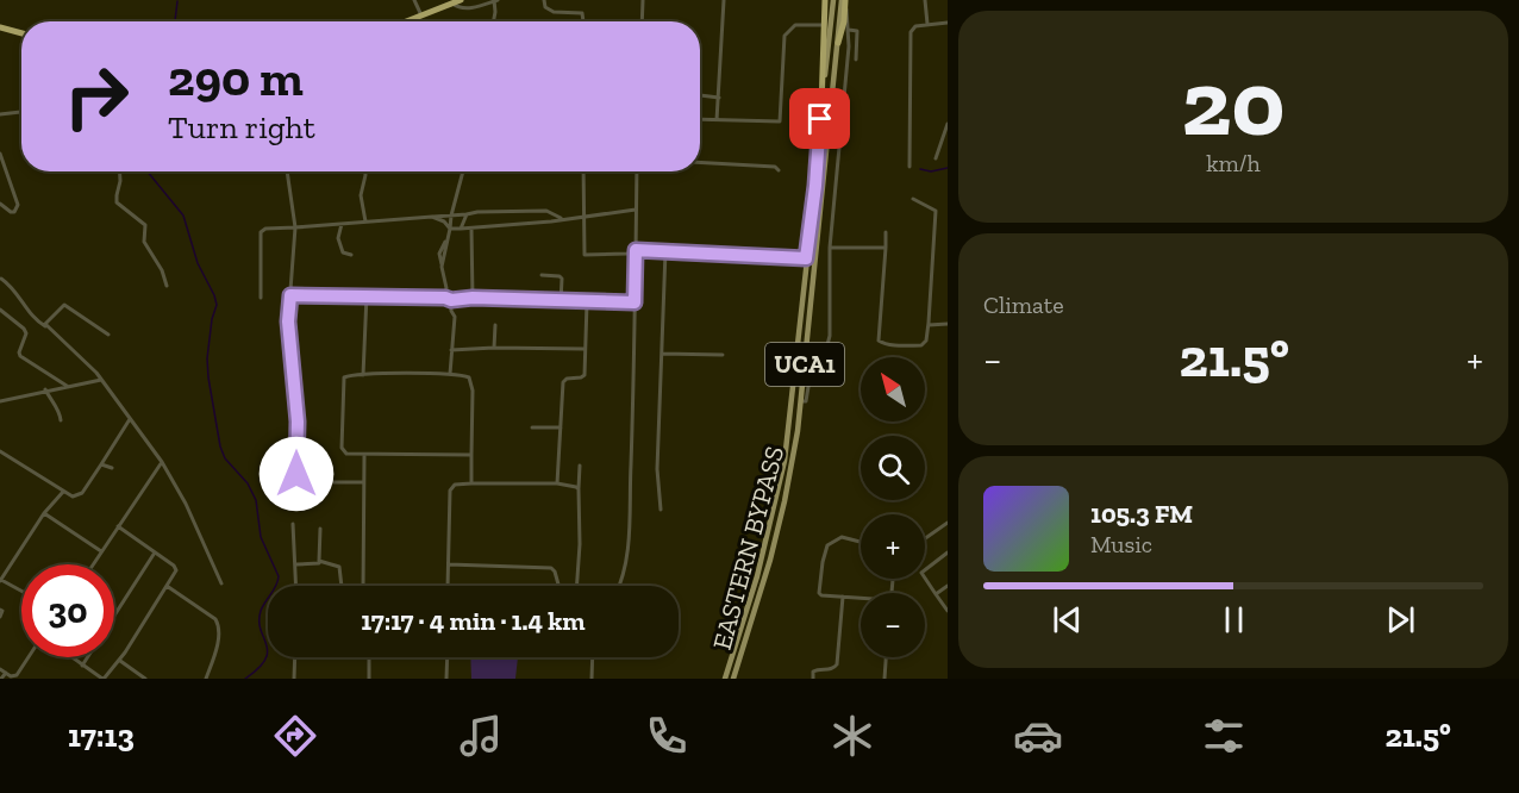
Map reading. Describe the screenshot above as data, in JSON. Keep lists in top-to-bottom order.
{
  "streets": {
    "main road": ["UCA1", "EASTERN BYPASS"]
  },
  "north": "top left",
  "page": {
    "tile": [
      ["20", "km/h"],
      "Climate"
    ],
    "turn": ["290 m", "Turn right"],
    "heat": ["−", "21.5°", "+"],
    "map_buttons": ["+", "−"],
    "song": ["105.3 FM", "Music"],
    "limit": "30",
    "trip": "17:17 · 4 min · 1.4 km",
    "tabs": ["17:13", "21.5°"]
  }
}
